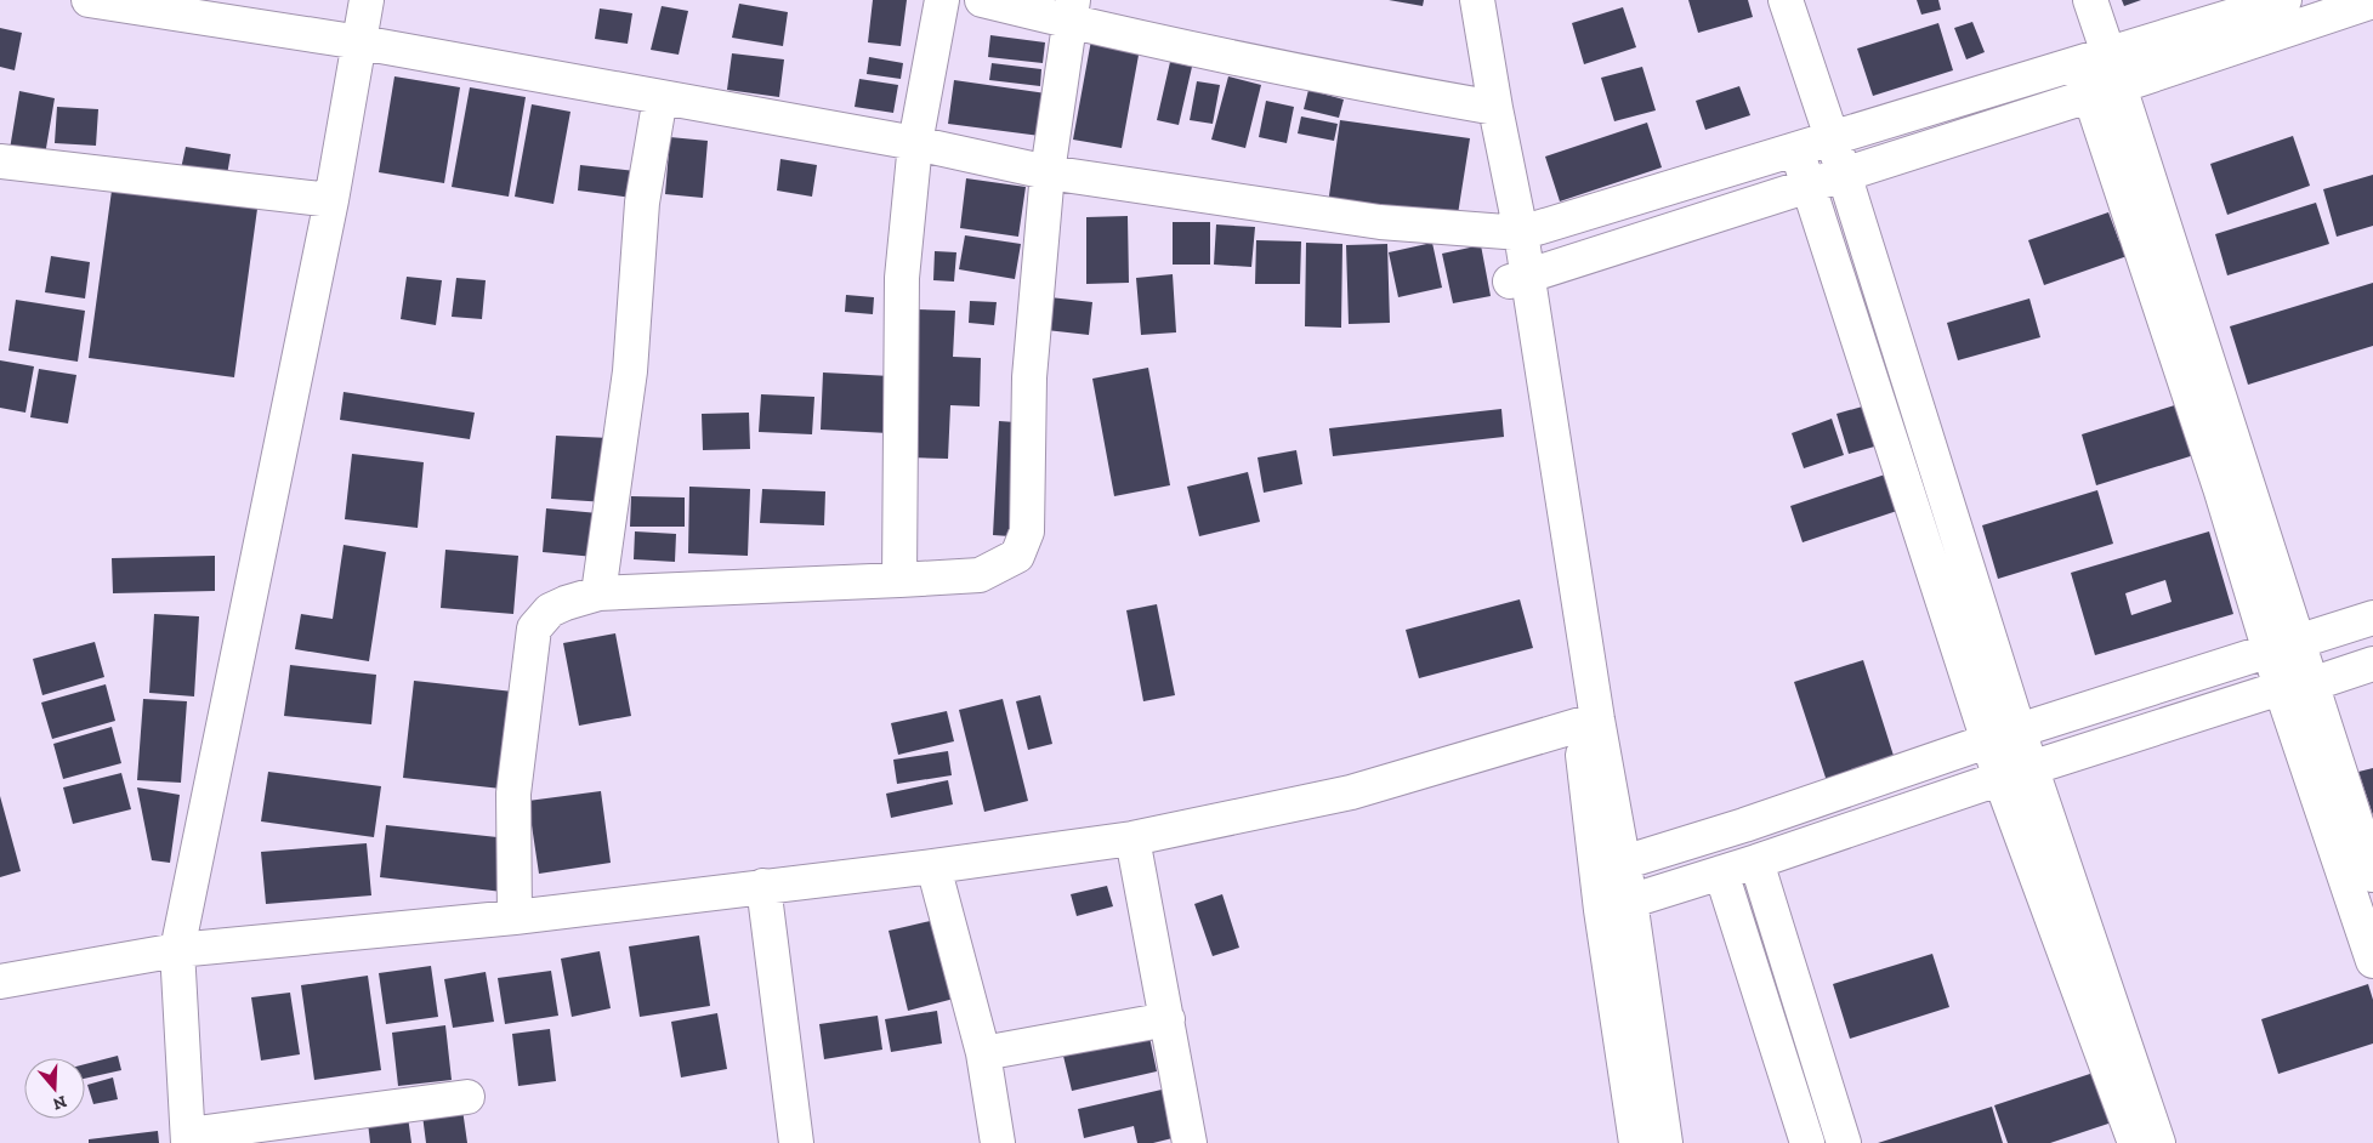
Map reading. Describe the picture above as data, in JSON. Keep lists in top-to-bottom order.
{
  "north": "bottom"
}
